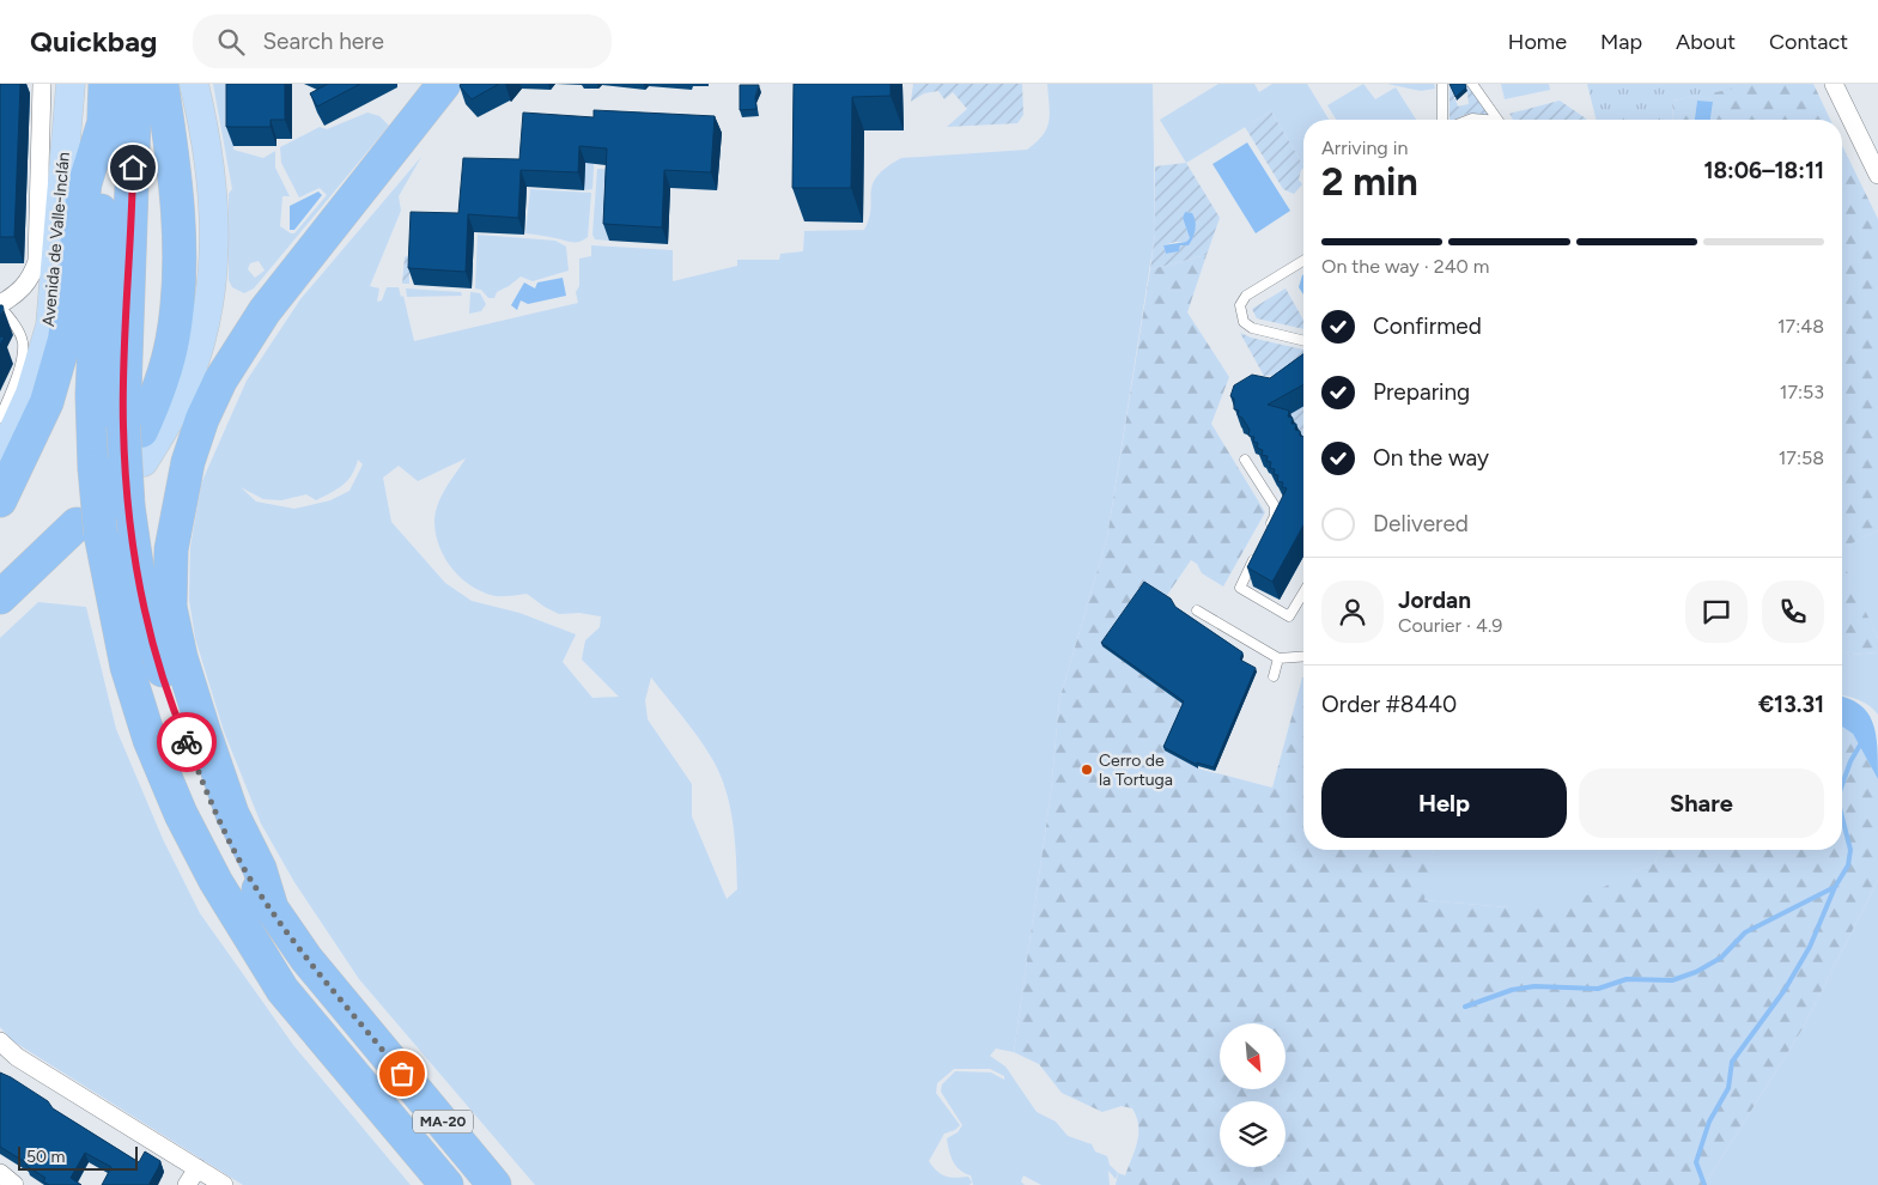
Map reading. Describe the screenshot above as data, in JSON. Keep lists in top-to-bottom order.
{
  "streets": {
    "highway": ["MA-20"],
    "main road": ["Avenida de Valle-Inclán"]
  },
  "places": ["Cerro de la Tortuga"],
  "scale_bar": "50 m",
  "north": "bottom right",
  "page": {
    "header": "Quickbag",
    "search": "Search here",
    "nav": [
      "Home",
      "Map",
      "About",
      "Contact"
    ],
    "heading": ["2 min", "Arriving in", "18:06–18:11"],
    "panel": [
      "Jordan",
      "Courier · 4.9",
      "Order #8440",
      "€13.31"
    ],
    "bar": "On the way · 240 m",
    "list": [
      ["Confirmed", "17:48"],
      ["Preparing", "17:53"],
      ["On the way", "17:58"],
      "Delivered"
    ],
    "buttons": ["Help", "Share"],
    "scale": "50 m"
  }
}
